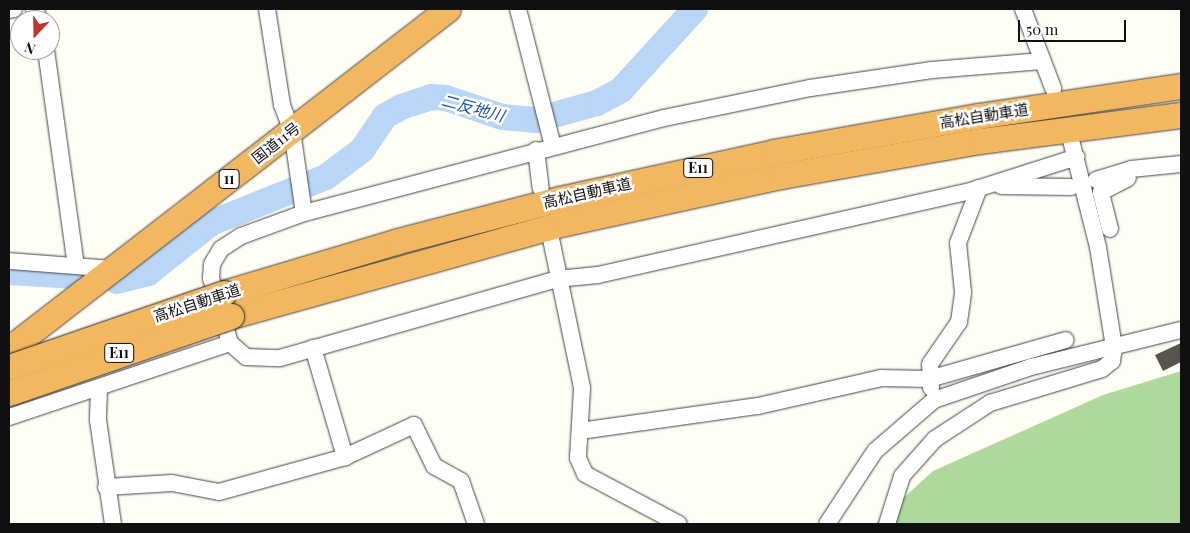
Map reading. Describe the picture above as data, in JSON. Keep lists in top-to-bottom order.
{
  "streets": {
    "highway": [
      "高松自動車道",
      "国道11号",
      "E11",
      "11"
    ]
  },
  "water": ["二反地川"],
  "scale_bar": "50 m",
  "north": "bottom"
}
